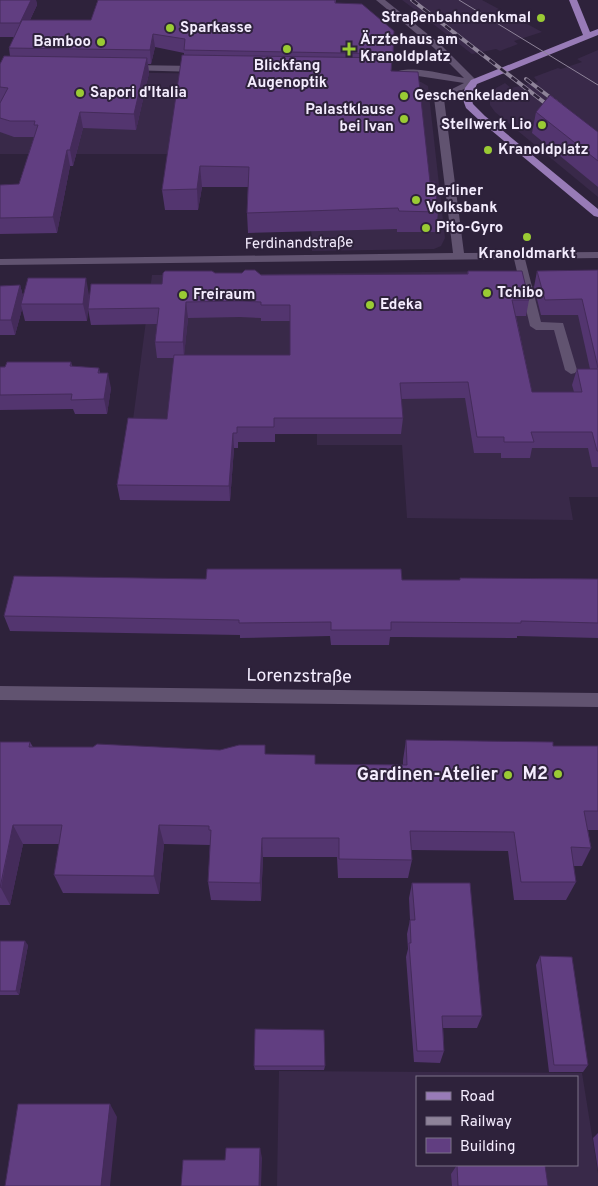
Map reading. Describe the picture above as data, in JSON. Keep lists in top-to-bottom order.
{
  "streets": {
    "street": ["Ferdinandstraße", "Lorenzstraße"]
  },
  "places": {
    "other": [
      "Straßenbahndenkmal",
      "Sparkasse",
      "Bamboo",
      "Blickfang Augenoptik",
      "Sapori d'Italia",
      "Geschenkeladen",
      "Palastklause bei Ivan",
      "Stellwerk Lio",
      "Kranoldplatz",
      "Berliner Volksbank",
      "Pito-Gyro",
      "Kranoldmarkt",
      "Tchibo",
      "Freiraum",
      "Edeka",
      "M2",
      "Gardinen-Atelier"
    ],
    "health": ["Ärztehaus am Kranoldplatz"]
  },
  "legend": ["Road", "Railway", "Building"]
}
